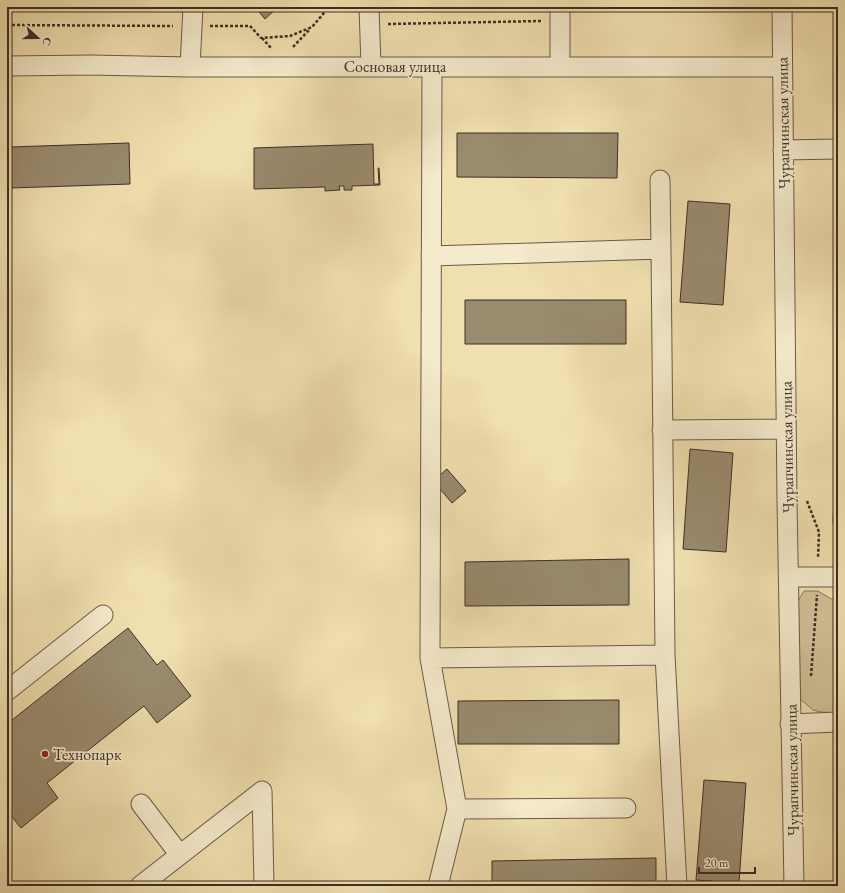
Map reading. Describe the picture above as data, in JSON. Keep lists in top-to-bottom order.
{
  "streets": {
    "street": ["Сосновая улица", "Чурапчинская улица"]
  },
  "crossings": [
    ["Сосновая улица", "Чурапчинская улица"]
  ],
  "places": ["Технопарк"],
  "scale_bar": "20 m",
  "north": "right"
}
